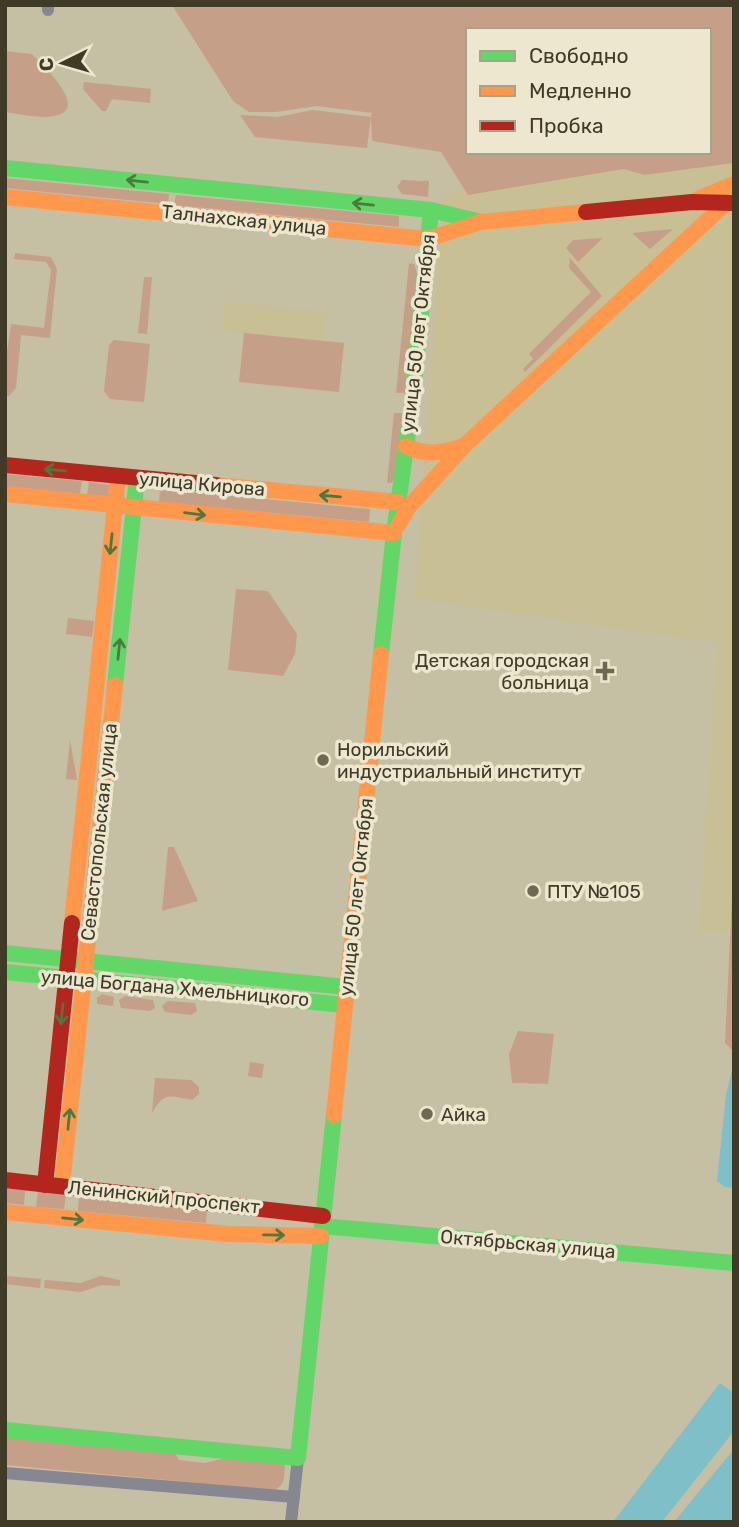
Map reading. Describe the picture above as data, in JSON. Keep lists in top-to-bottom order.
{
  "streets": {
    "street": [
      "Талнахская улица",
      "улица 50 лет Октября",
      "улица Кирова",
      "Севастопольская улица",
      "улица Богдана Хмельницкого",
      "Ленинский проспект",
      "Октябрьская улица"
    ]
  },
  "crossings": [
    ["Талнахская улица", "улица 50 лет Октября"],
    ["улица 50 лет Октября", "улица Кирова"],
    ["улица 50 лет Октября", "улица Богдана Хмельницкого"],
    ["улица 50 лет Октября", "Ленинский проспект"],
    ["улица 50 лет Октября", "Октябрьская улица"],
    ["улица Кирова", "Севастопольская улица"],
    ["Севастопольская улица", "улица Богдана Хмельницкого"],
    ["Севастопольская улица", "Ленинский проспект"],
    ["Ленинский проспект", "Октябрьская улица"]
  ],
  "places": {
    "health": ["Детская городская больница"],
    "other": ["Норильский индустриальный институт", "ПТУ №105", "Айка"]
  },
  "legend": ["Свободно", "Медленно", "Пробка"],
  "north": "left"
}
